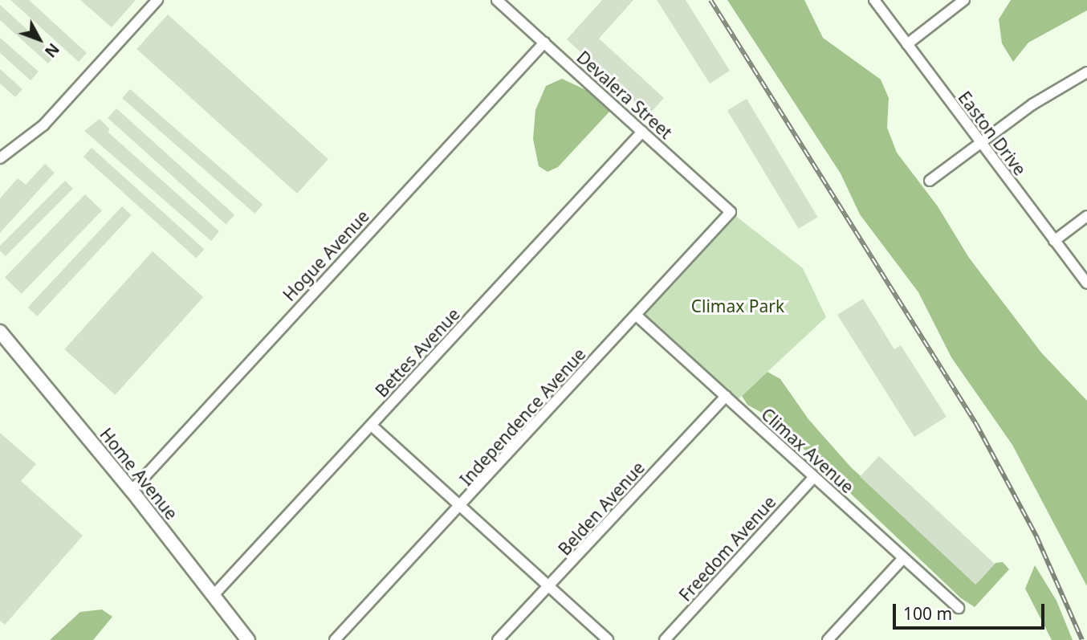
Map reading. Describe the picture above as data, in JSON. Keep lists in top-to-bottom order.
{
  "streets": {
    "street": [
      "Devalera Street",
      "Easton Drive",
      "Hogue Avenue",
      "Bettes Avenue",
      "Independence Avenue",
      "Climax Avenue",
      "Home Avenue",
      "Belden Avenue",
      "Freedom Avenue"
    ]
  },
  "crossings": [
    ["Devalera Street", "Hogue Avenue"],
    ["Devalera Street", "Bettes Avenue"],
    ["Devalera Street", "Independence Avenue"],
    ["Hogue Avenue", "Home Avenue"],
    ["Bettes Avenue", "Home Avenue"],
    ["Independence Avenue", "Climax Avenue"],
    ["Climax Avenue", "Belden Avenue"],
    ["Climax Avenue", "Freedom Avenue"]
  ],
  "parks": ["Climax Park"],
  "scale_bar": "100 m",
  "north": "bottom right"
}
